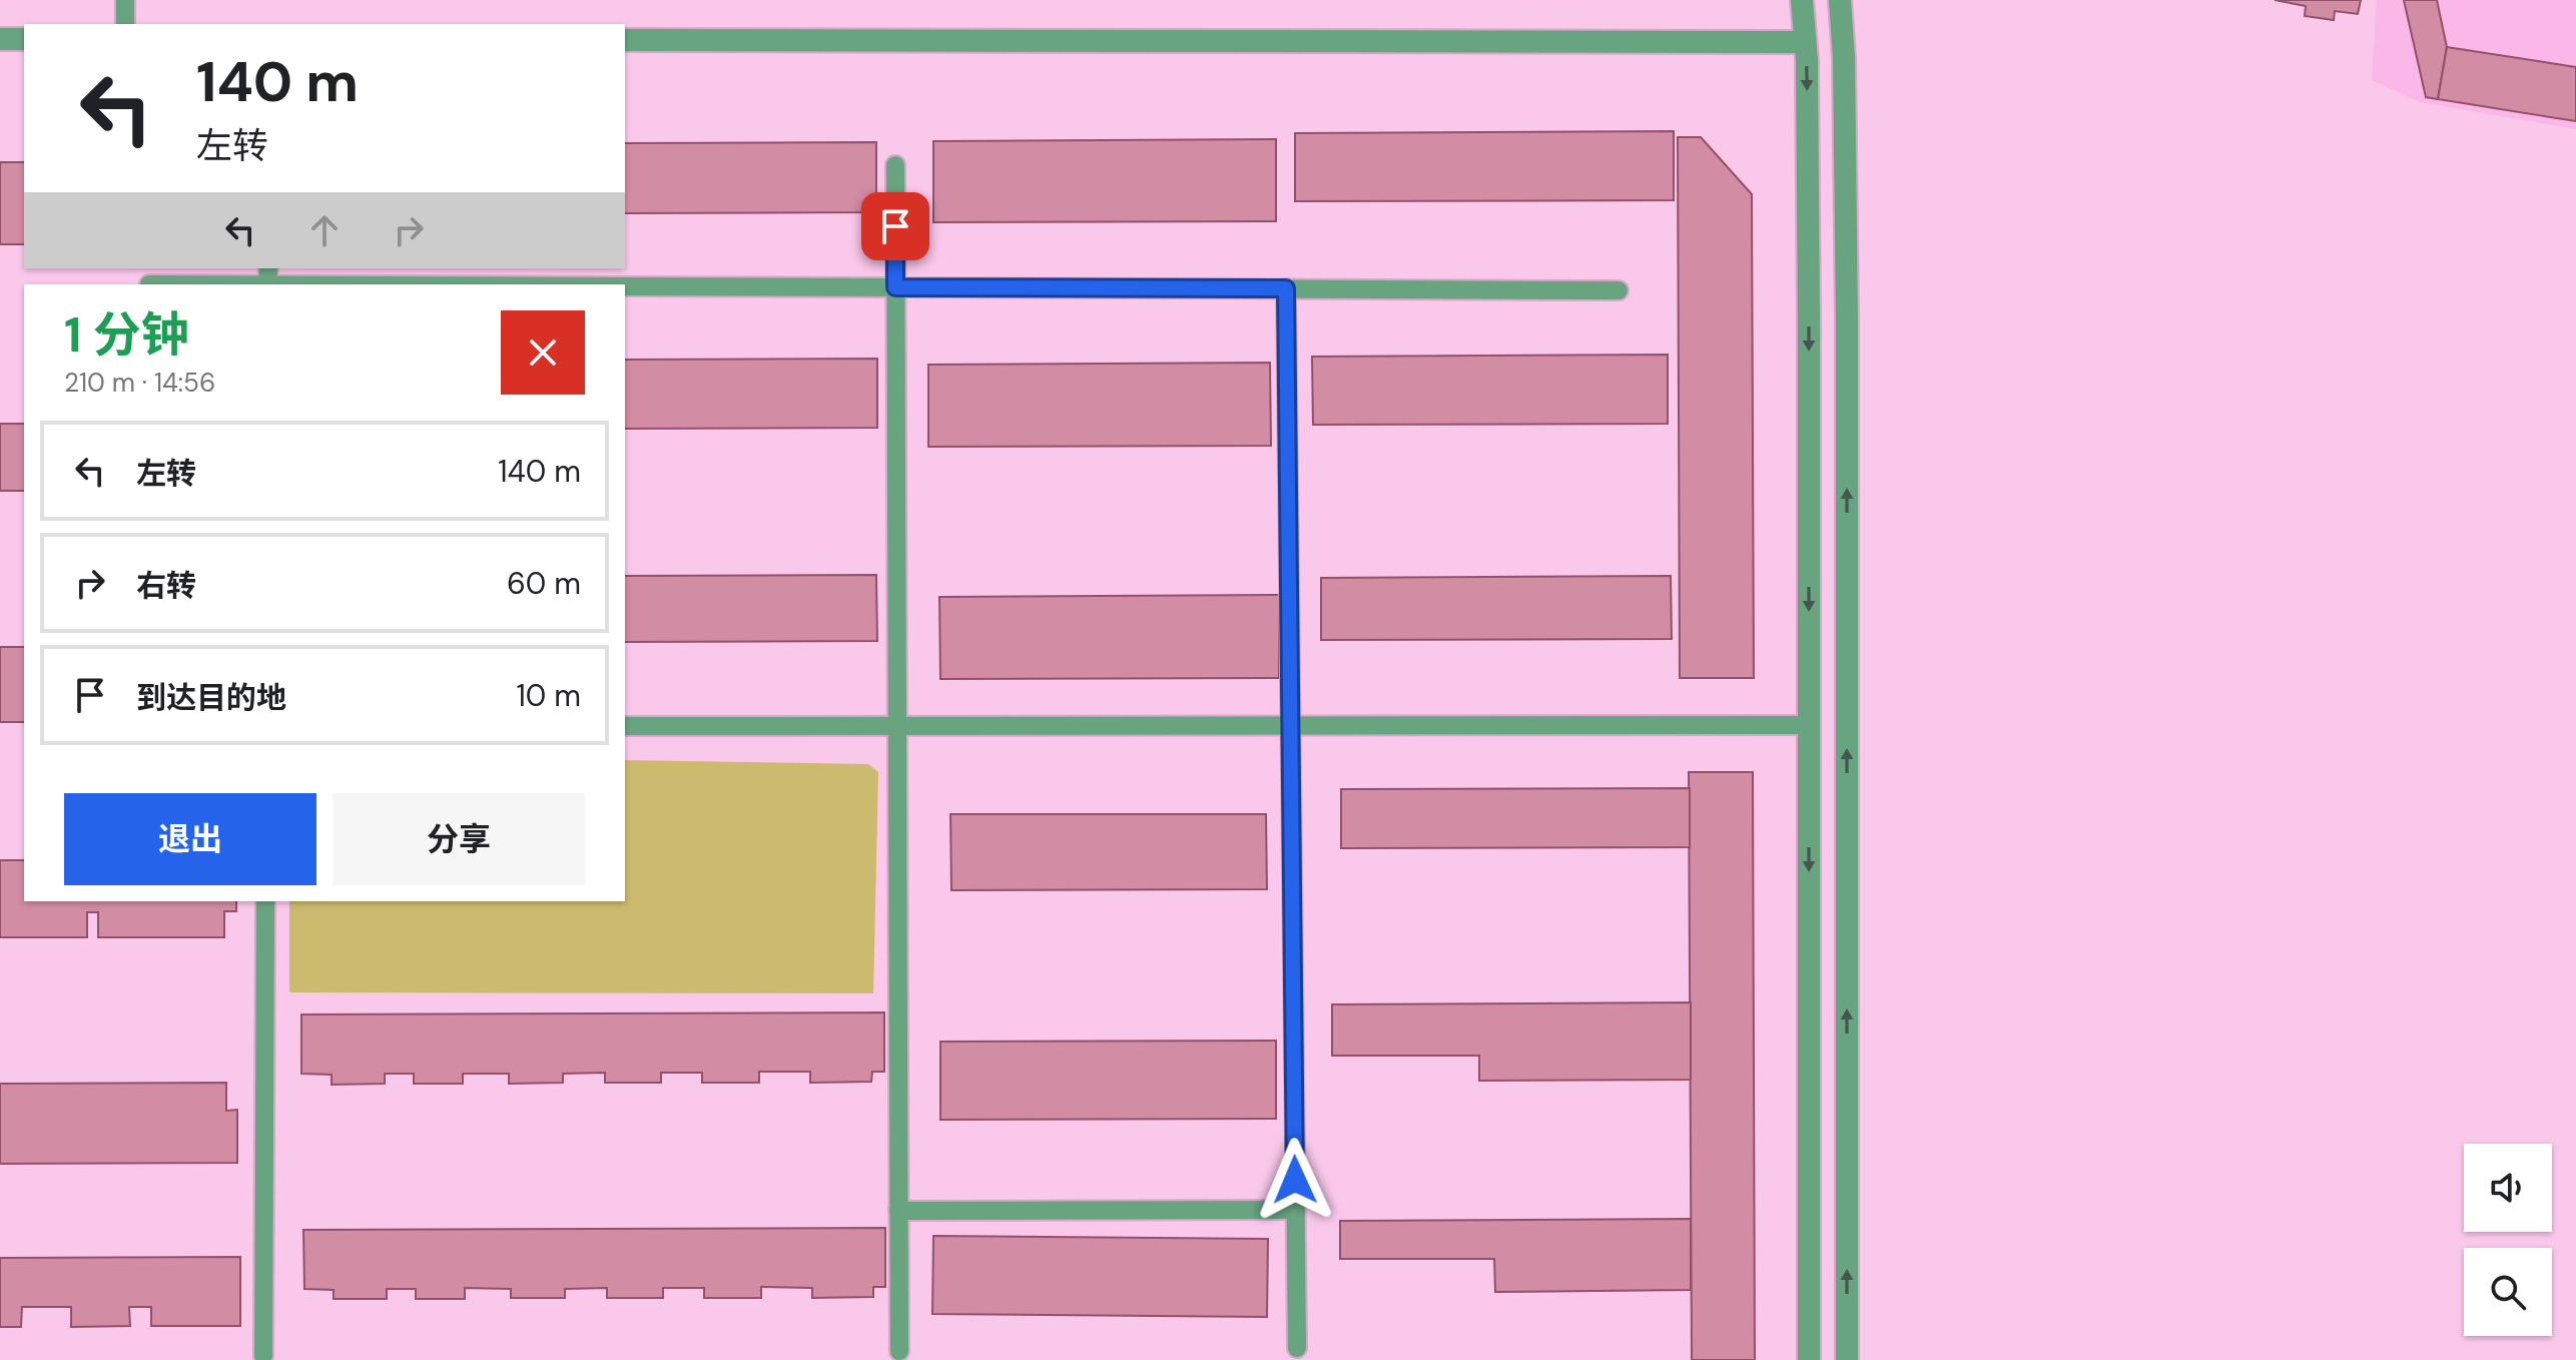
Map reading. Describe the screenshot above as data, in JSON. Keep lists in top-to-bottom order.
{
  "page": {
    "turn": ["140 m", "左转"],
    "heading": ["1 分钟", "210 m · 14:56"],
    "list": [
      {
        "name": "左转",
        "value": "140 m"
      },
      {
        "name": "右转",
        "value": "60 m"
      },
      {
        "name": "到达目的地",
        "value": "10 m"
      }
    ],
    "buttons": ["退出", "分享"]
  }
}
